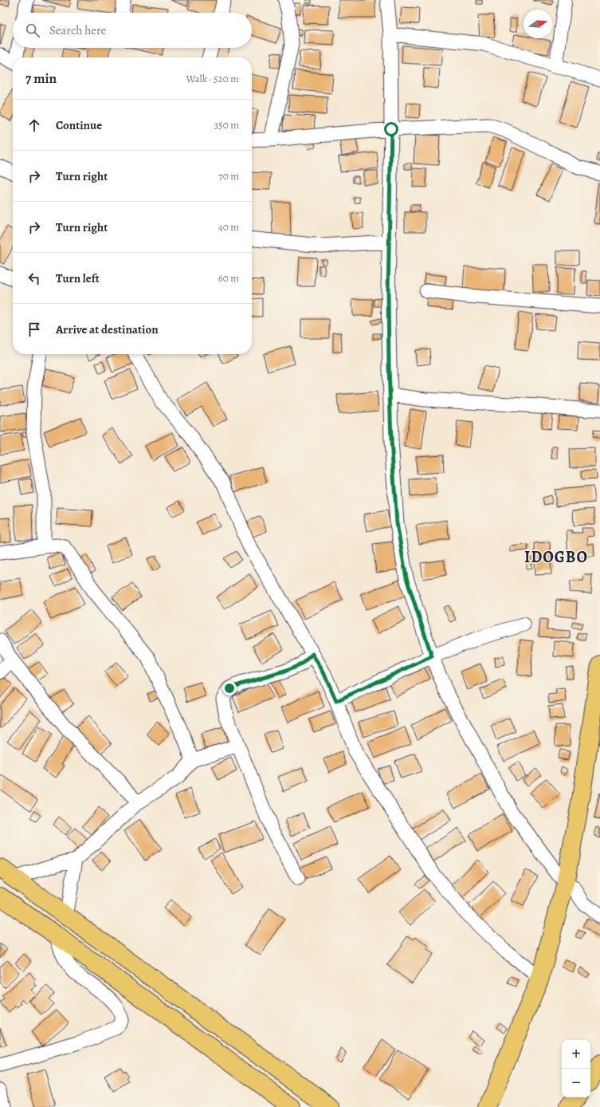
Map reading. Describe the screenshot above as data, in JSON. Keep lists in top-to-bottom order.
{
  "districts": ["IDOGBO"],
  "north": "right",
  "page": {
    "search": "Search here",
    "heading": ["7 min", "Walk · 520 m"],
    "list": [
      ["Continue", "350 m"],
      ["Turn right", "70 m"],
      ["Turn right", "40 m"],
      ["Turn left", "60 m"],
      "Arrive at destination"
    ],
    "map_buttons": ["+", "−"]
  }
}
